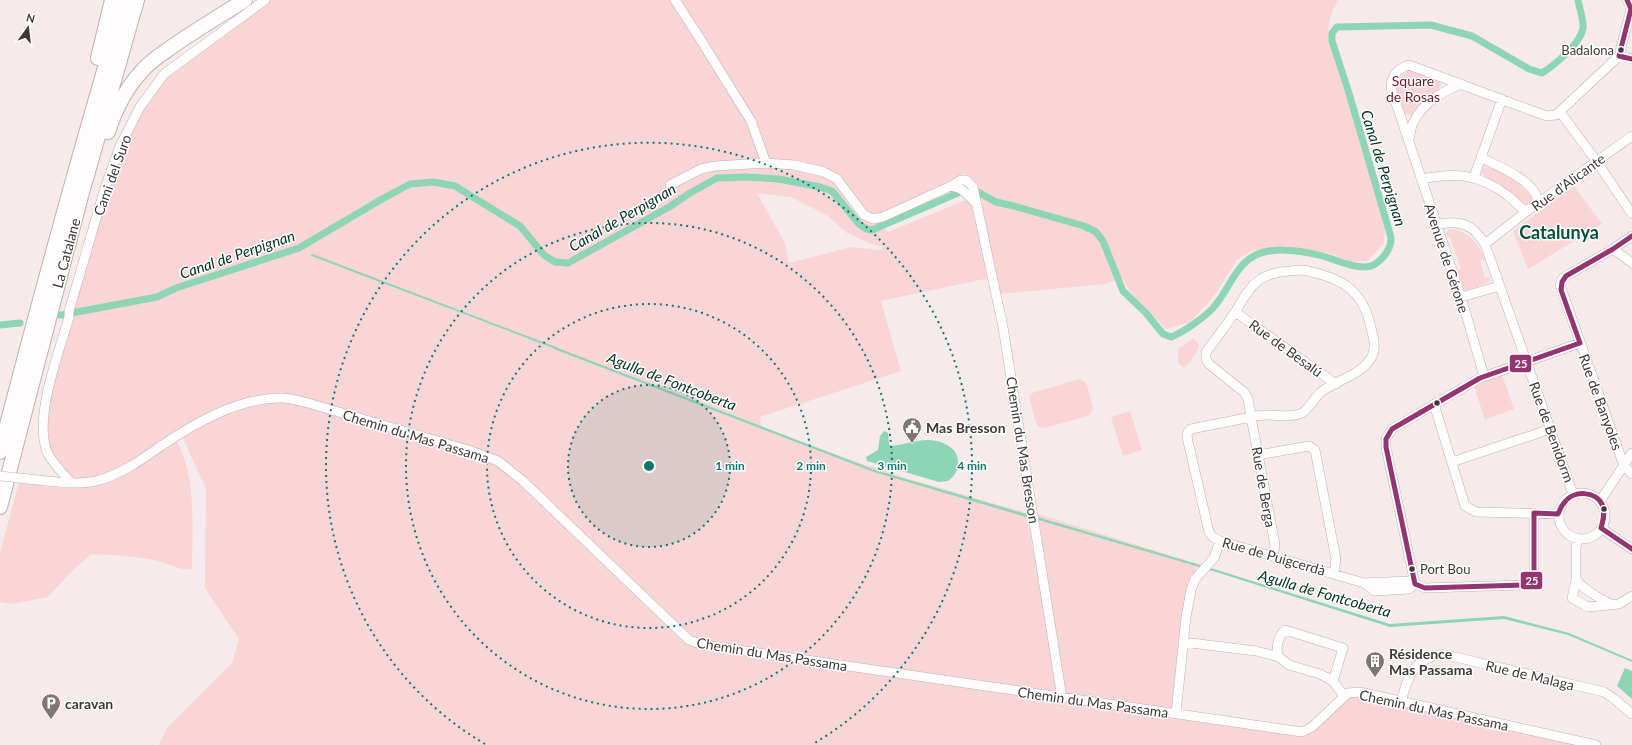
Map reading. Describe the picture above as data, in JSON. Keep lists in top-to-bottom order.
{
  "streets": {
    "highway": ["La Catalane"],
    "street": [
      "Cami del Suro",
      "Rue d'Alicante",
      "Avenue de Gérone",
      "Rue de Besalú",
      "Rue de Banyoles",
      "Rue de Benidorm",
      "Chemin du Mas Passama",
      "Chemin du Mas Bresson",
      "Rue de Berga",
      "Rue de Puigcerdà",
      "Rue de Malaga"
    ]
  },
  "crossings": [
    ["Cami del Suro", "Chemin du Mas Passama"],
    ["Rue d'Alicante", "Rue de Benidorm"],
    ["Avenue de Gérone", "Rue de Benidorm"],
    ["Rue de Besalú", "Rue de Berga"],
    ["Chemin du Mas Passama", "Chemin du Mas Bresson"],
    ["Chemin du Mas Passama", "Rue de Malaga"],
    ["Rue de Berga", "Rue de Puigcerdà"]
  ],
  "districts": ["Catalunya"],
  "water": ["Canal de Perpignan", "Agulla de Fontcoberta"],
  "parks": ["Square de Rosas"],
  "places": {
    "other": ["Badalona", "Port Bou"],
    "public building": ["Mas Bresson"],
    "building": ["Résidence Mas Passama"],
    "parking": ["caravan"]
  },
  "lines": ["transit line 25"],
  "north": "top",
  "rings": [
    "1 min",
    "2 min",
    "3 min",
    "4 min"
  ]
}
